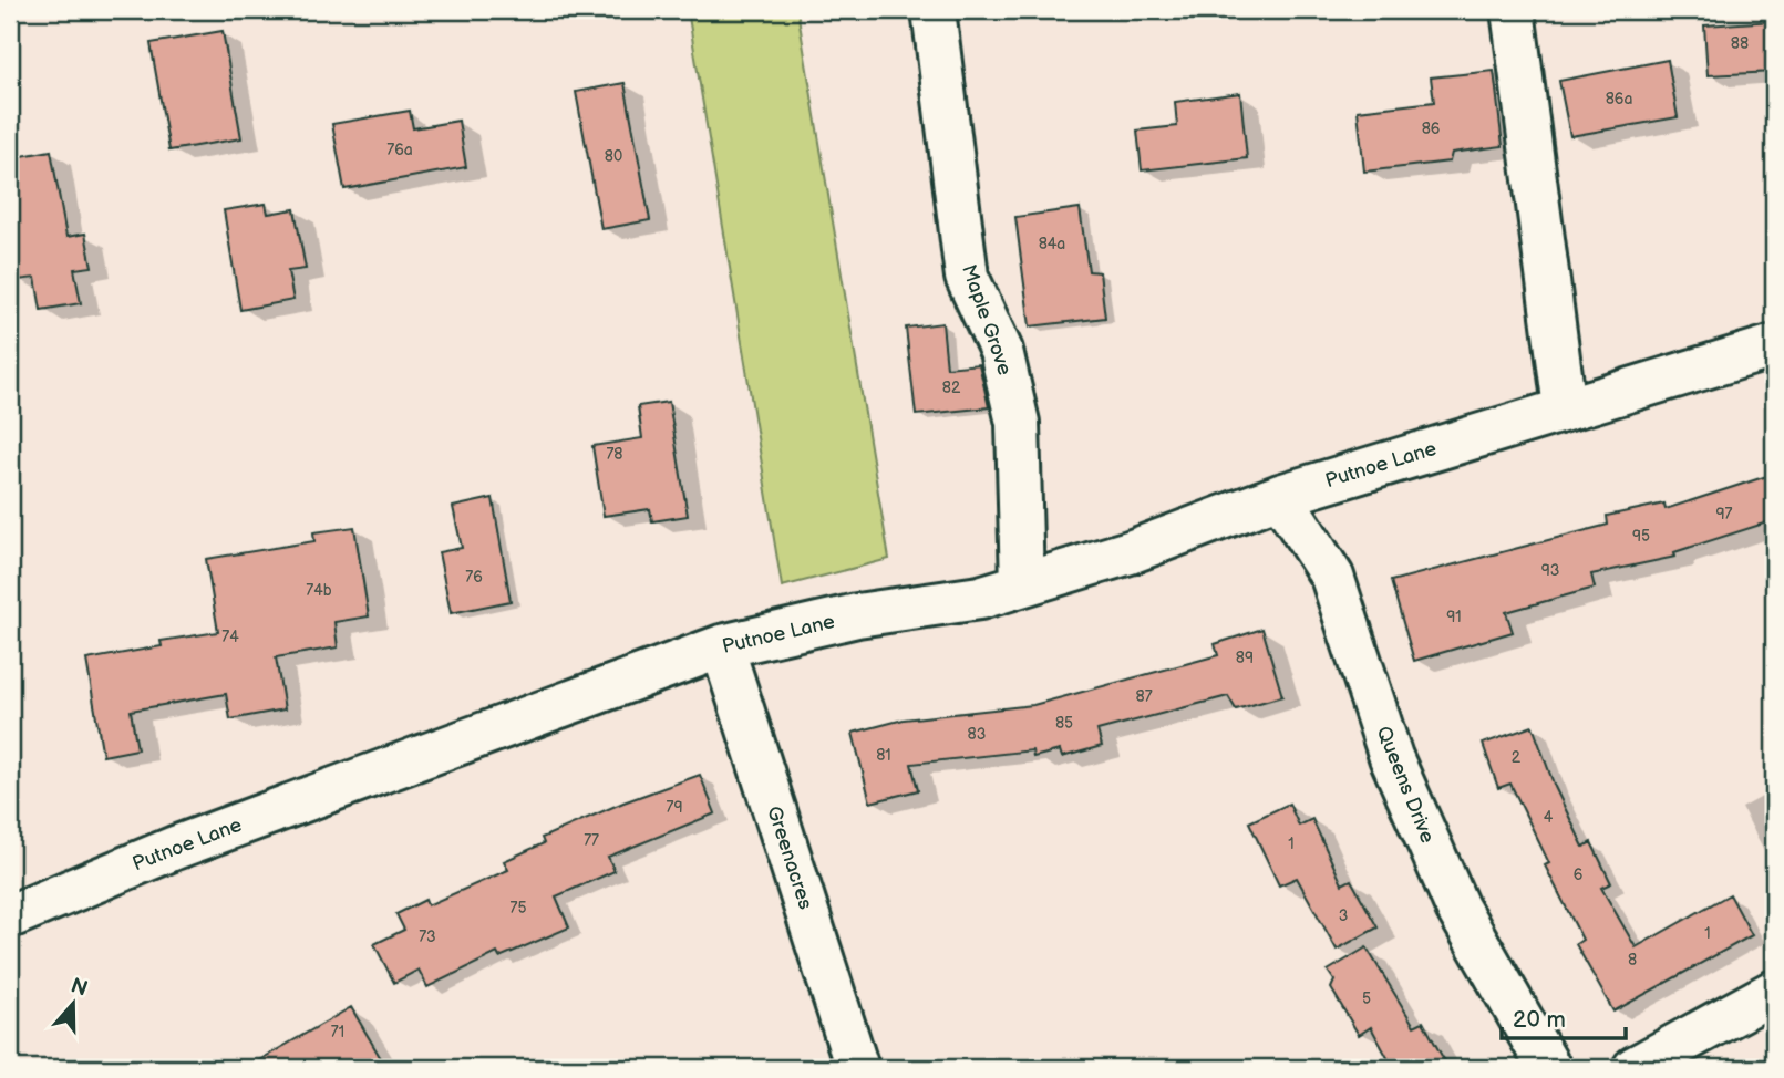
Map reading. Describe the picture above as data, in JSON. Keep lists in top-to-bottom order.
{
  "streets": {
    "street": [
      "Maple Grove",
      "Putnoe Lane",
      "Queens Drive",
      "Greenacres"
    ]
  },
  "crossings": [
    ["Maple Grove", "Putnoe Lane"],
    ["Putnoe Lane", "Queens Drive"],
    ["Putnoe Lane", "Greenacres"]
  ],
  "house_numbers": [
    "88",
    "86a",
    "86",
    "76a",
    "80",
    "84a",
    "82",
    "78",
    "97",
    "95",
    "93",
    "76",
    "74b",
    "91",
    "74",
    "89",
    "87",
    "85",
    "83",
    "81",
    "2",
    "79",
    "4",
    "77",
    "1",
    "6",
    "75",
    "3",
    "1",
    "73",
    "8",
    "5",
    "71"
  ],
  "scale_bar": "20 m",
  "north": "top"
}
